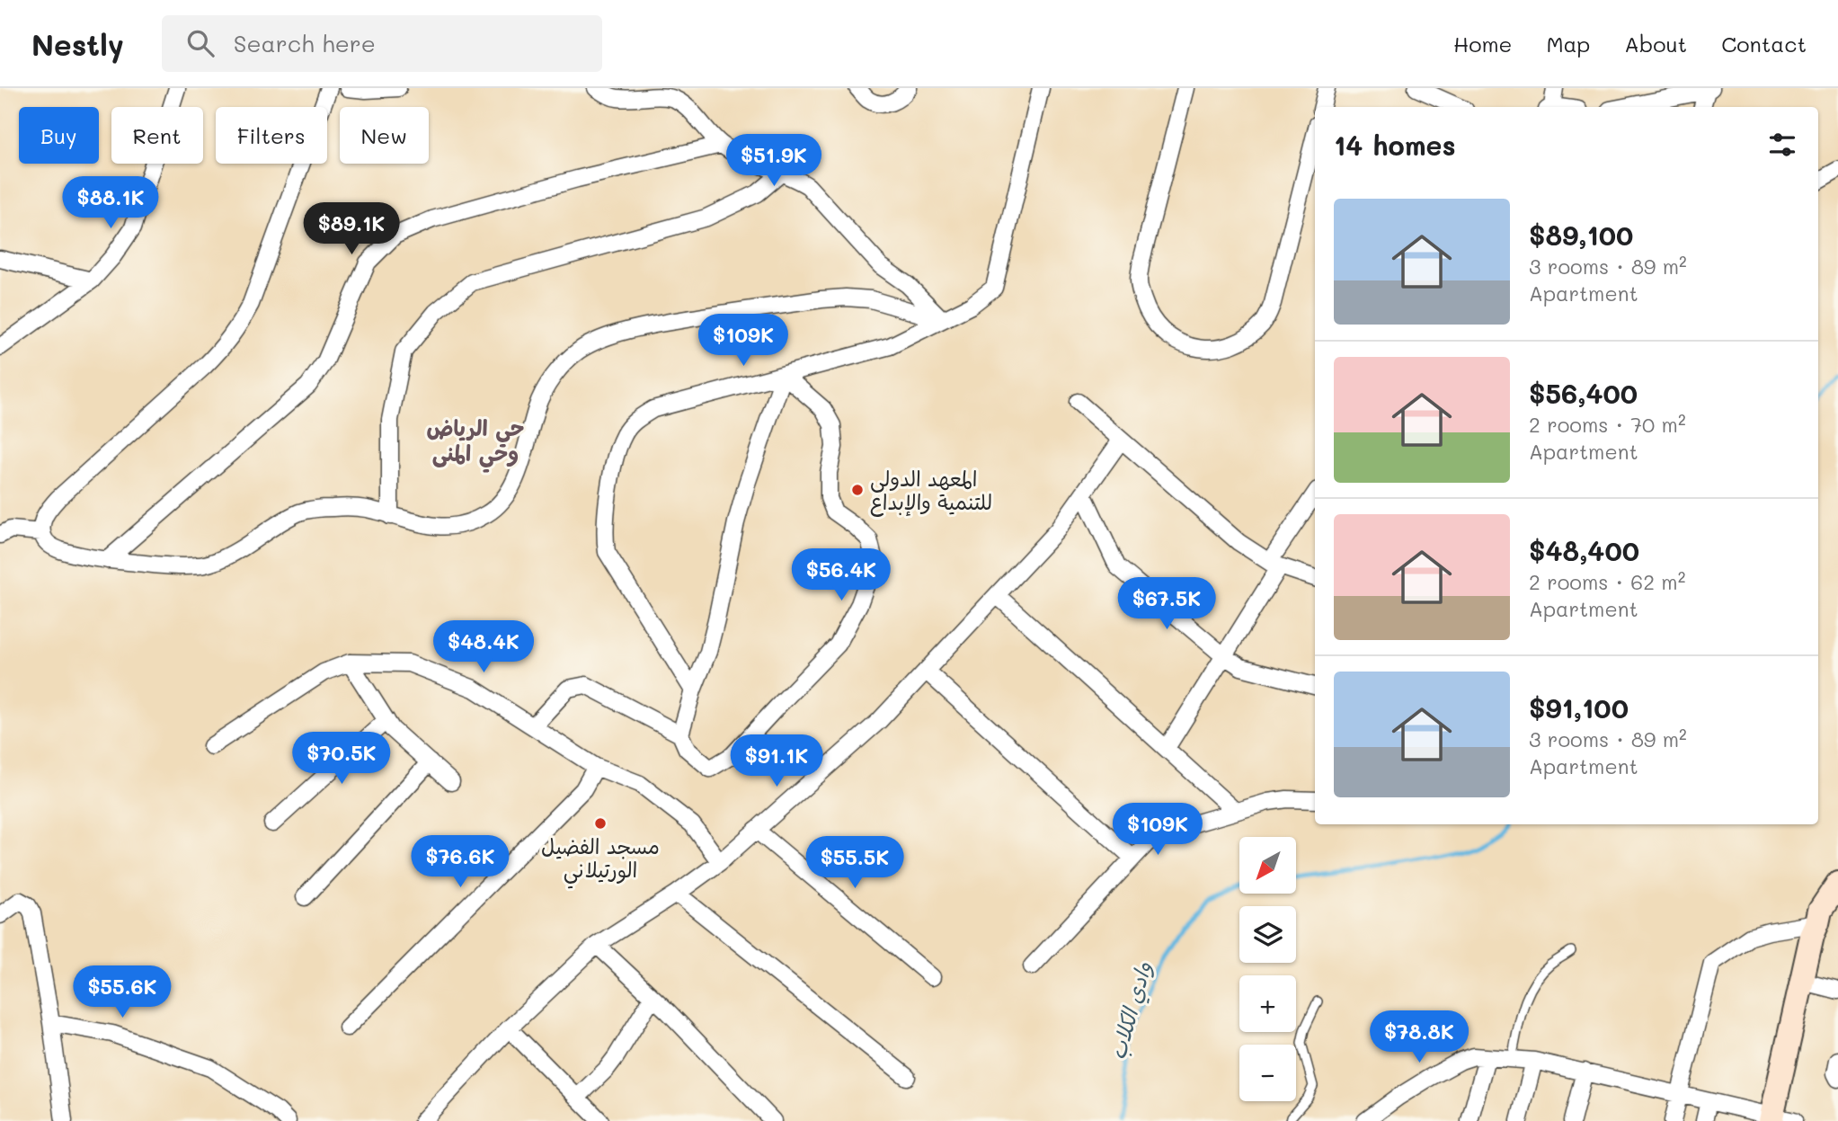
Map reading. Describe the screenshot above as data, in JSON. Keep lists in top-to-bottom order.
{
  "districts": ["حي الرياض وحي المنى"],
  "water": ["وادي الكلاب"],
  "places": ["المعهد الدولي للتنمية والإبداع", "مسجد الفضيل الورتيلاني"],
  "north": "bottom left",
  "page": {
    "header": "Nestly",
    "search": "Search here",
    "nav": [
      "Home",
      "Map",
      "About",
      "Contact"
    ],
    "chip": [
      "Buy",
      "Rent",
      "Filters",
      "New"
    ],
    "heading": "14 homes",
    "price": [
      "$51.9K",
      "$88.1K",
      "$89.1K",
      "$109K",
      "$56.4K",
      "$67.5K",
      "$48.4K",
      "$70.5K",
      "$91.1K",
      "$109K",
      "$76.6K",
      "$55.5K",
      "$55.6K",
      "$78.8K"
    ],
    "list": [
      {
        "name": "$89,100",
        "note": "3 rooms · 89 m² · Apartment"
      },
      {
        "name": "$56,400",
        "note": "2 rooms · 70 m² · Apartment"
      },
      {
        "name": "$48,400",
        "note": "2 rooms · 62 m² · Apartment"
      },
      {
        "name": "$91,100",
        "note": "3 rooms · 89 m² · Apartment"
      }
    ],
    "map_buttons": ["+", "−"]
  }
}
